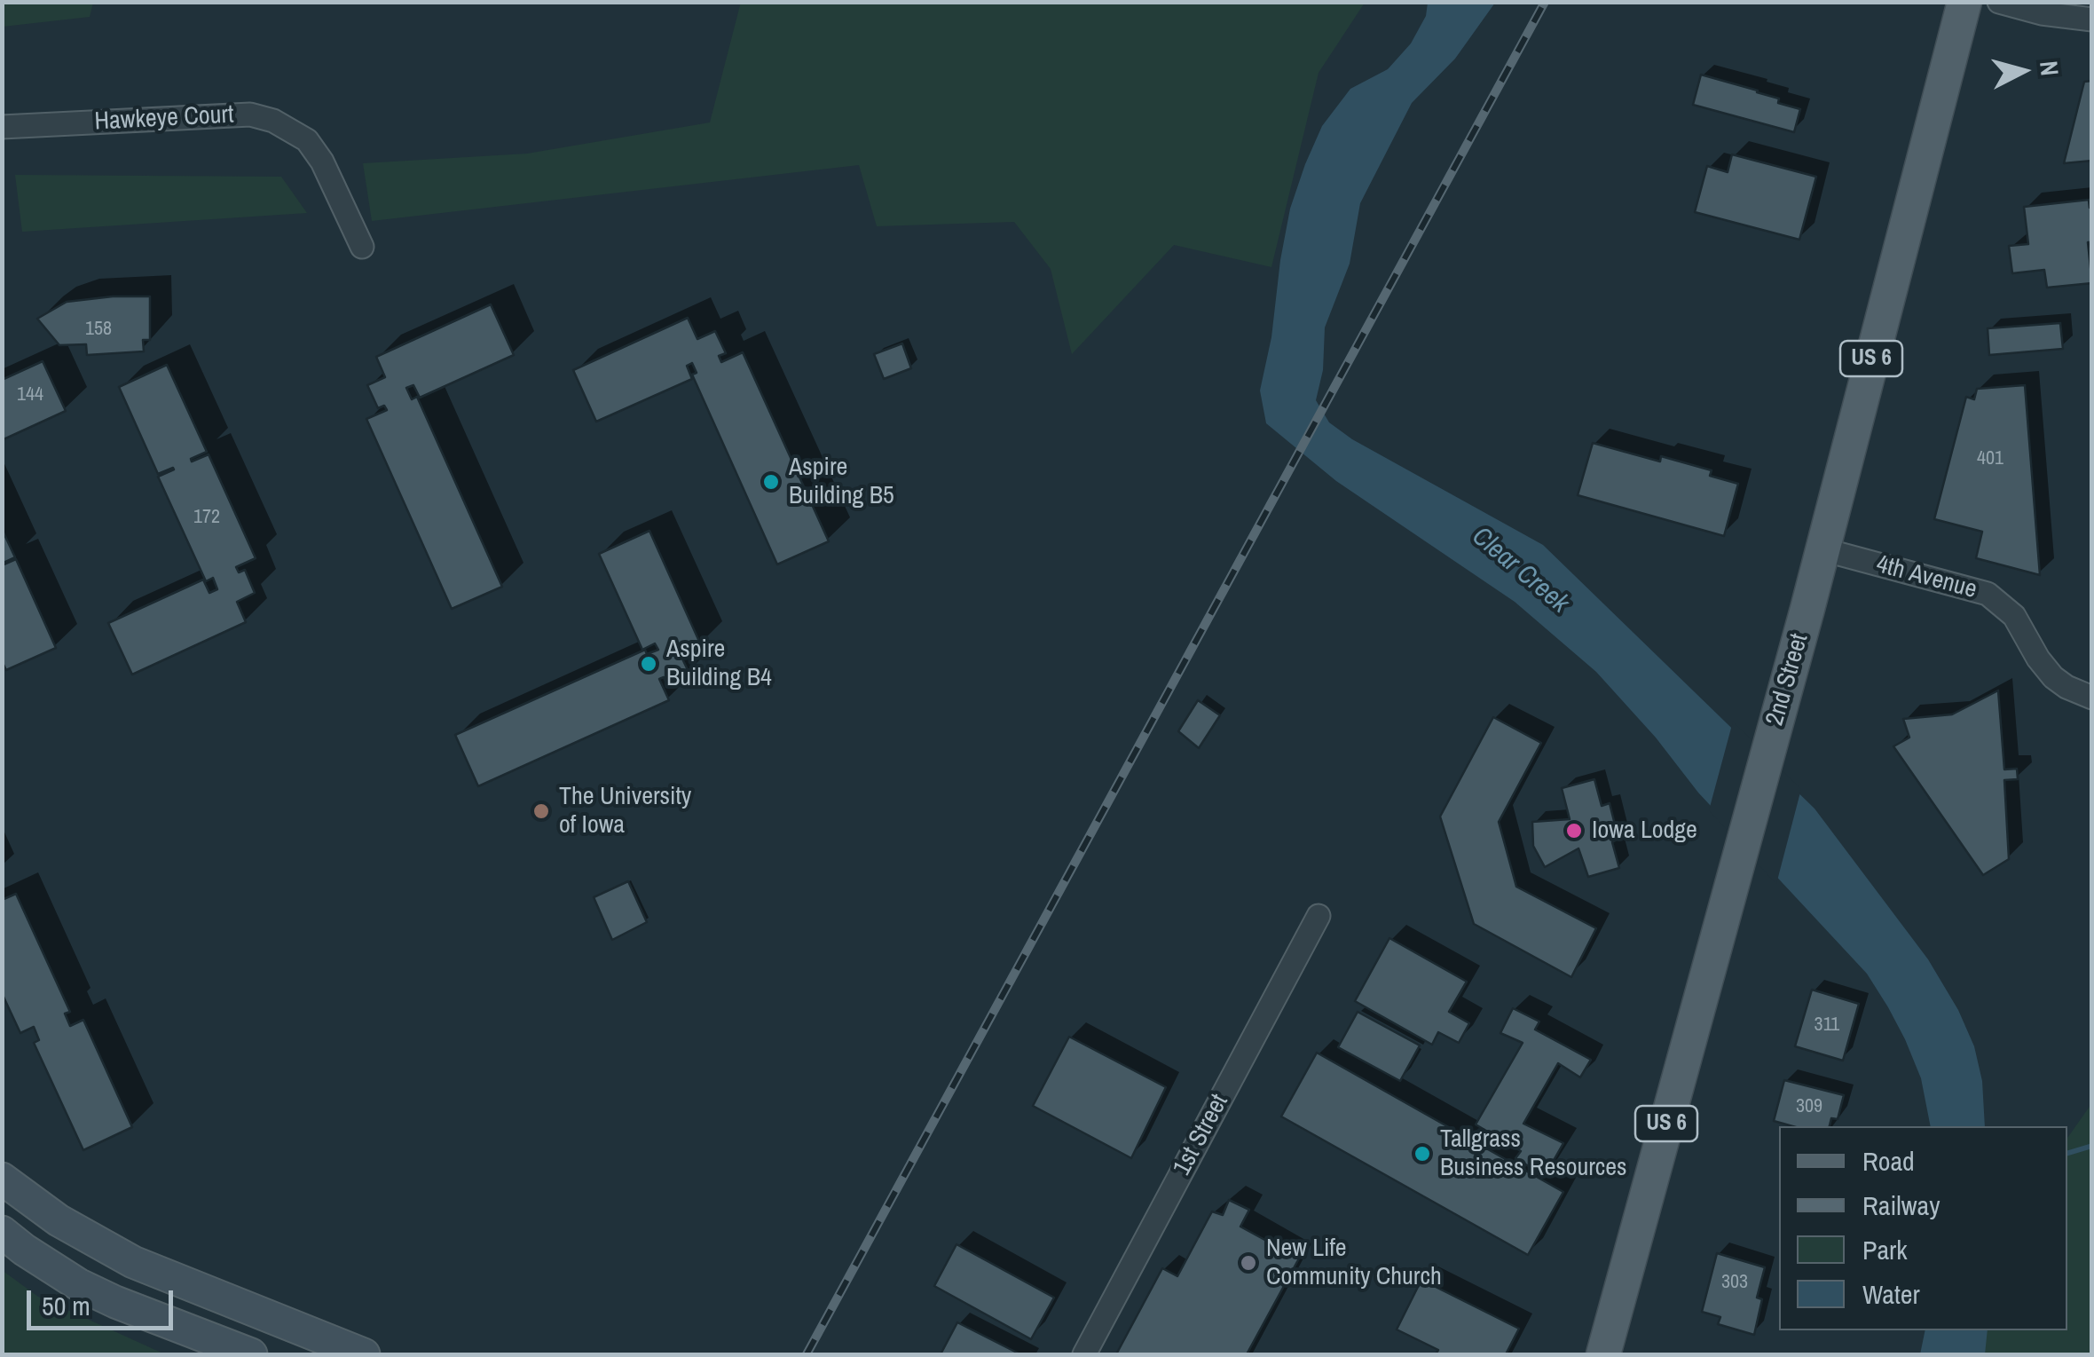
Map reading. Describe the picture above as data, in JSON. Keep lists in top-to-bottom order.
{
  "streets": {
    "main road": ["US 6", "2nd Street"],
    "street": ["Hawkeye Court", "4th Avenue", "1st Street"]
  },
  "crossings": [
    ["4th Avenue", "2nd Street"]
  ],
  "water": ["Clear Creek"],
  "places": [
    "Aspire Building B5",
    "Aspire Building B4",
    "The University of Iowa",
    "Iowa Lodge",
    "Tallgrass Business Resources",
    "New Life Community Church"
  ],
  "house_numbers": [
    "158",
    "144",
    "401",
    "172",
    "311",
    "309",
    "303"
  ],
  "legend": [
    "Road",
    "Railway",
    "Park",
    "Water"
  ],
  "scale_bar": "50 m",
  "north": "right"
}
